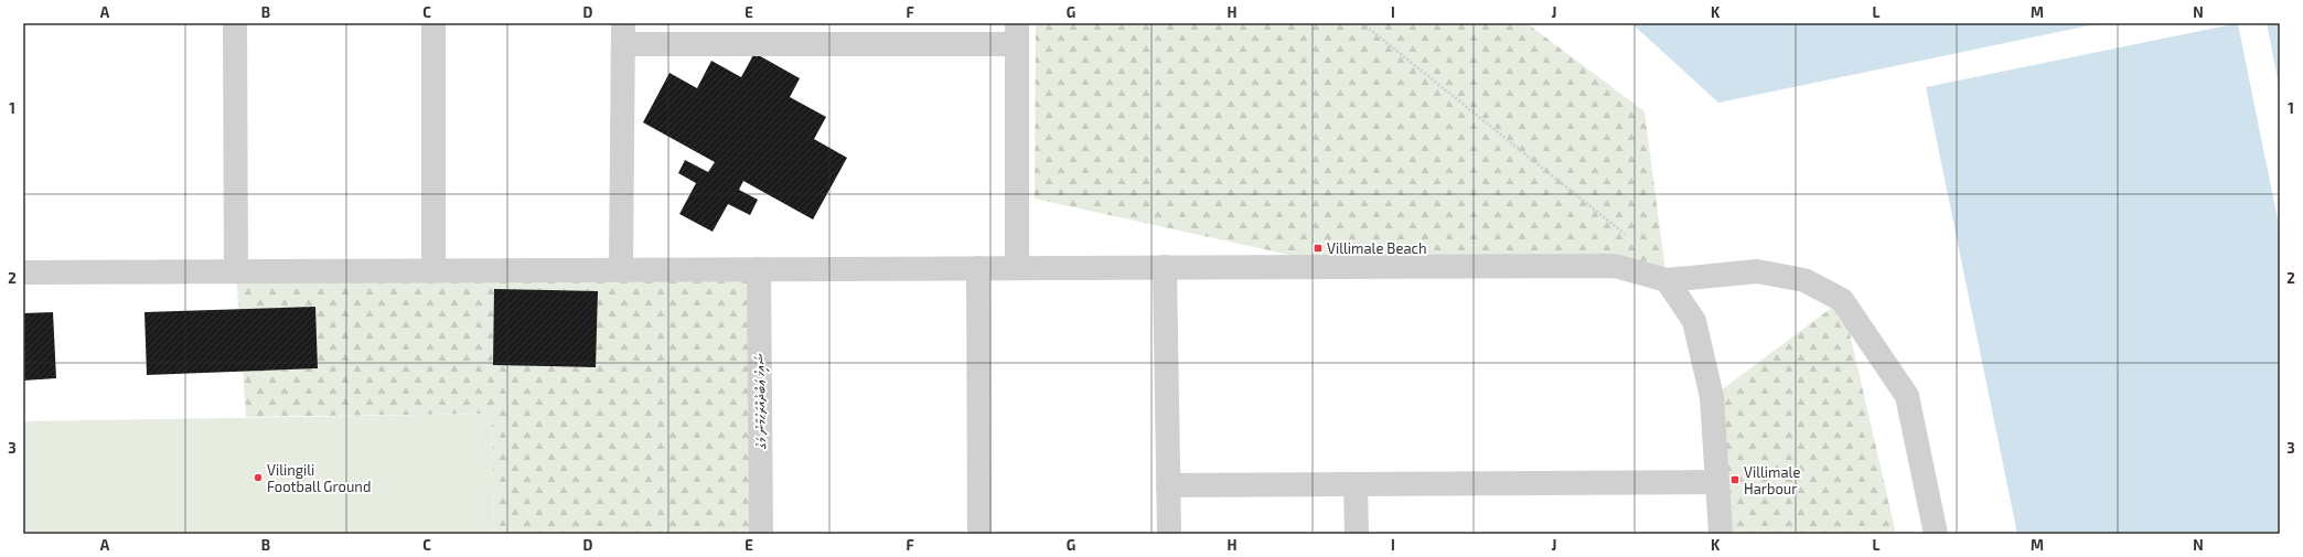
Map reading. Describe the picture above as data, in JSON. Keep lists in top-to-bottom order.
{
  "streets": {
    "street": ["ޝައިިޚު ޢަބްދުއްރަޙުމާނު މަގު"]
  },
  "places": {
    "transit": ["Villimale Beach", "Villimale Harbour"],
    "other": ["Vilingili Football Ground"]
  },
  "grid": {
    "columns": [
      "A",
      "B",
      "C",
      "D",
      "E",
      "F",
      "G",
      "H",
      "I",
      "J",
      "K",
      "L",
      "M",
      "N"
    ],
    "rows": ["1", "2", "3"]
  }
}
